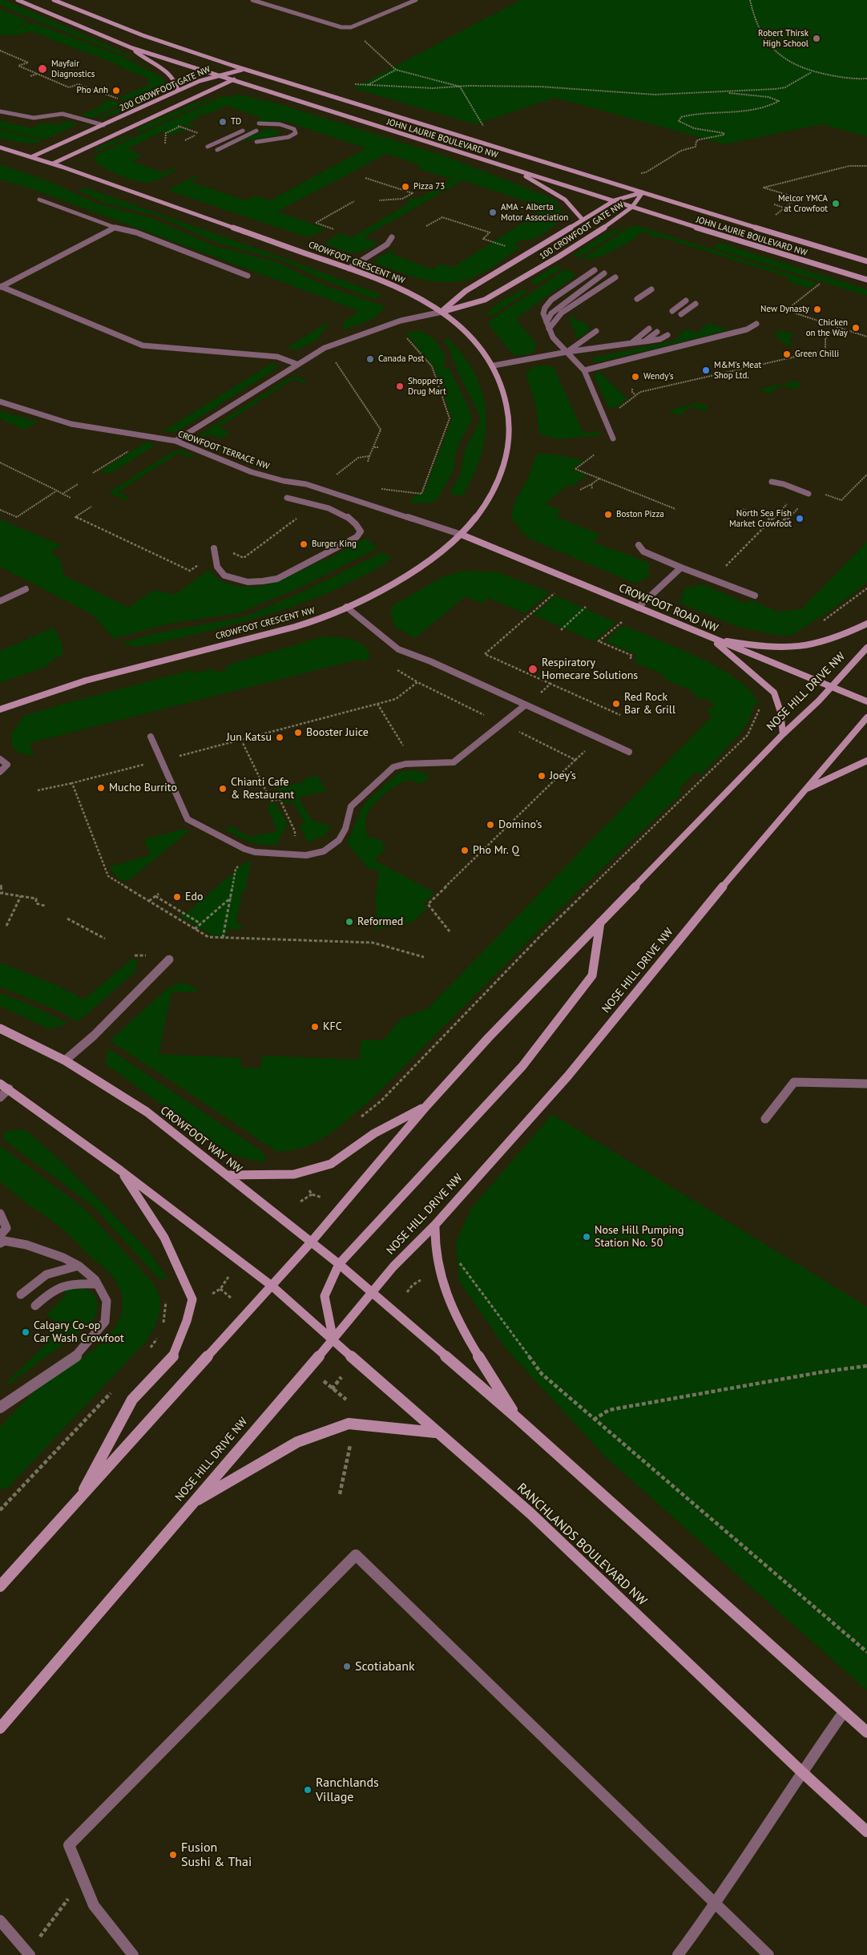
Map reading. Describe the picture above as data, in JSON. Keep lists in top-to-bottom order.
{
  "streets": {
    "street": [
      "200 CROWFOOT GATE NW",
      "JOHN LAURIE BOULEVARD NW",
      "100 CROWFOOT GATE NW",
      "CROWFOOT CRESCENT NW",
      "CROWFOOT TERRACE NW",
      "CROWFOOT ROAD NW",
      "NOSE HILL DRIVE NW",
      "CROWFOOT WAY NW",
      "RANCHLANDS BOULEVARD NW"
    ]
  },
  "crossings": [
    ["200 CROWFOOT GATE NW", "JOHN LAURIE BOULEVARD NW"],
    ["200 CROWFOOT GATE NW", "CROWFOOT CRESCENT NW"],
    ["JOHN LAURIE BOULEVARD NW", "100 CROWFOOT GATE NW"],
    ["100 CROWFOOT GATE NW", "CROWFOOT CRESCENT NW"],
    ["CROWFOOT CRESCENT NW", "CROWFOOT TERRACE NW"],
    ["CROWFOOT CRESCENT NW", "CROWFOOT ROAD NW"],
    ["CROWFOOT TERRACE NW", "CROWFOOT ROAD NW"],
    ["CROWFOOT ROAD NW", "NOSE HILL DRIVE NW"],
    ["NOSE HILL DRIVE NW", "CROWFOOT WAY NW"],
    ["NOSE HILL DRIVE NW", "RANCHLANDS BOULEVARD NW"]
  ],
  "places": [
    "Robert Thirsk High School",
    "Mayfair Diagnostics",
    "Pho Anh",
    "TD",
    "Pizza 73",
    "Melcor YMCA at Crowfoot",
    "AMA - Alberta Motor Association",
    "New Dynasty",
    "Chicken on the Way",
    "Green Chilli",
    "Canada Post",
    "M&M's Meat Shop Ltd.",
    "Wendy's",
    "Shoppers Drug Mart",
    "Boston Pizza",
    "North Sea Fish Market Crowfoot",
    "Burger King",
    "Respiratory Homecare Solutions",
    "Red Rock Bar & Grill",
    "Booster Juice",
    "Jun Katsu",
    "Joey's",
    "Mucho Burrito",
    "Chianti Cafe & Restaurant",
    "Domino's",
    "Pho Mr. Q",
    "Edo",
    "Reformed",
    "KFC",
    "Nose Hill Pumping Station No. 50",
    "Calgary Co-op Car Wash Crowfoot",
    "Scotiabank",
    "Ranchlands Village",
    "Fusion Sushi & Thai"
  ]
}
